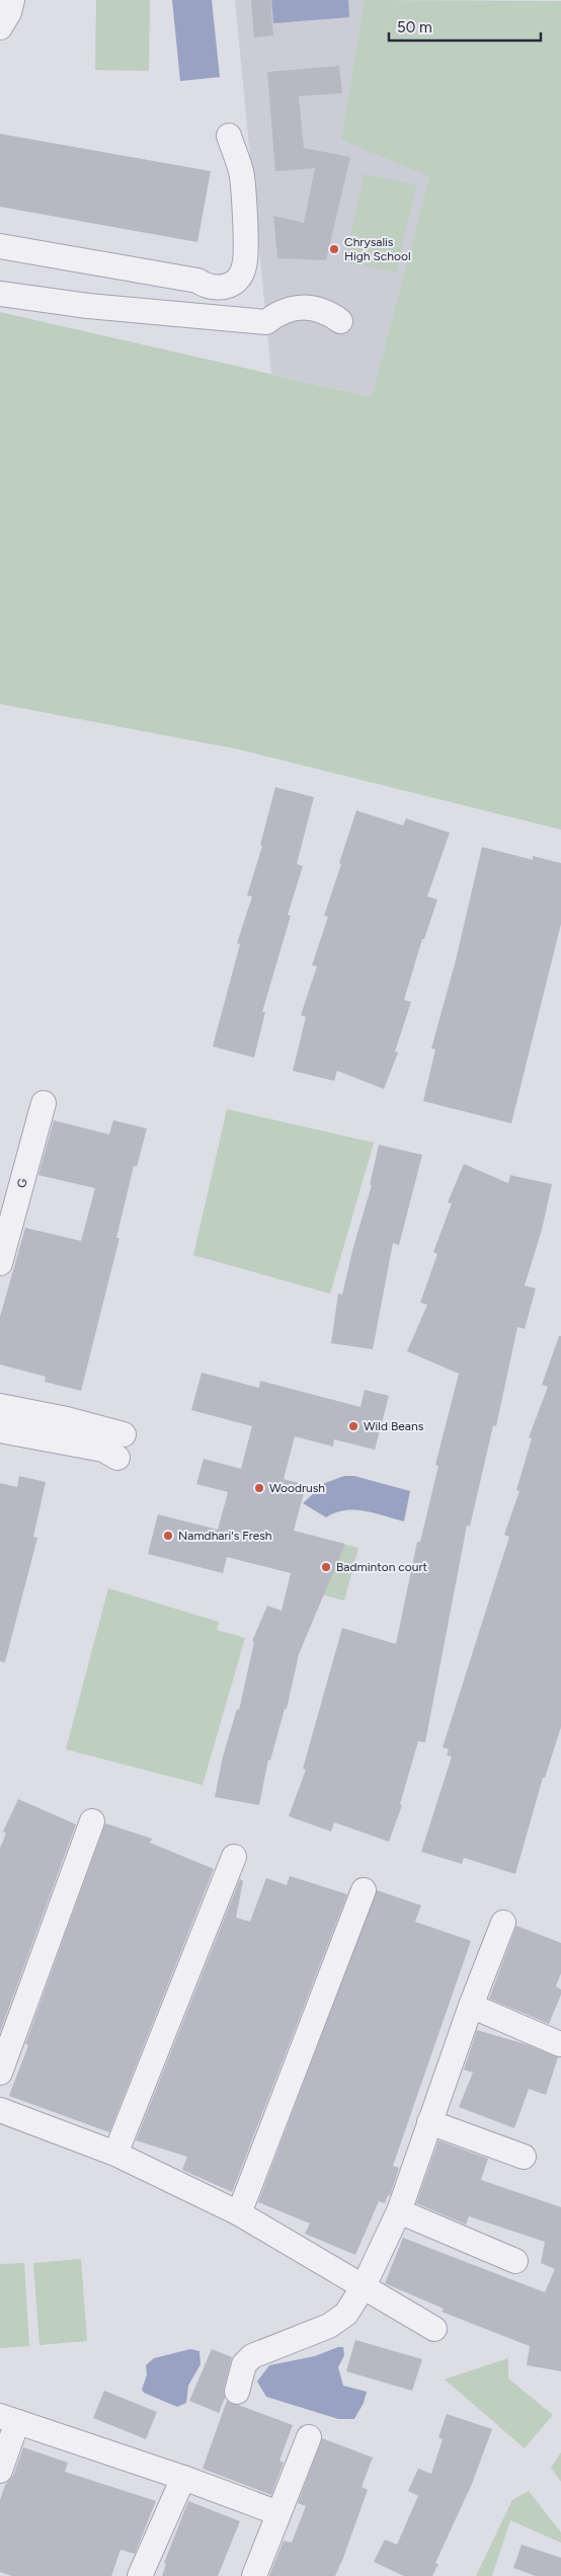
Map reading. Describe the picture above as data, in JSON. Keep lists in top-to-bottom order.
{
  "streets": {
    "street": ["G"]
  },
  "places": [
    "Chrysalis High School",
    "Wild Beans",
    "Woodrush",
    "Namdhari's Fresh",
    "Badminton court"
  ],
  "scale_bar": "50 m"
}
